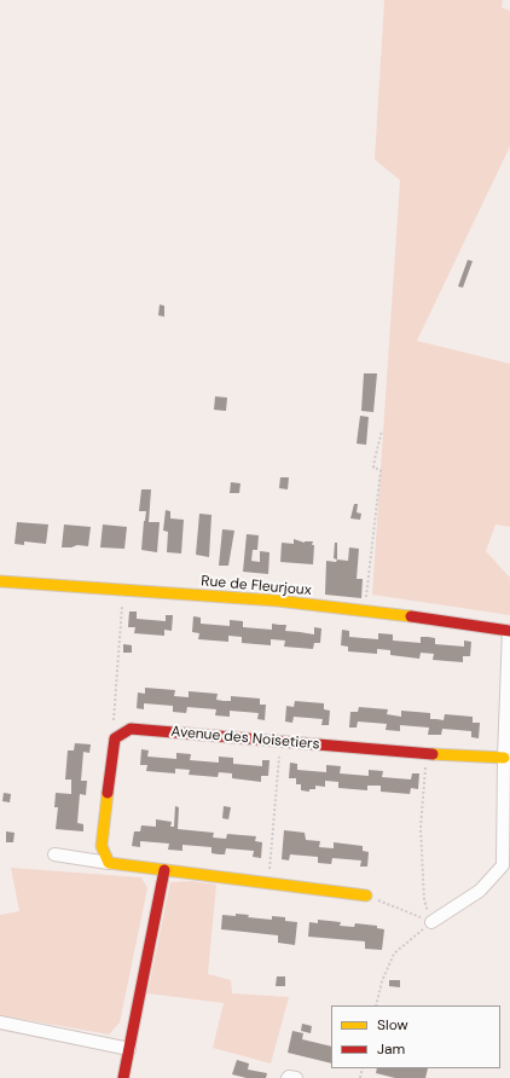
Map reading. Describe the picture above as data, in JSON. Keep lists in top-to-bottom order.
{
  "streets": {
    "street": ["Rue de Fleurjoux", "Avenue des Noisetiers"]
  },
  "legend": ["Slow", "Jam"]
}
